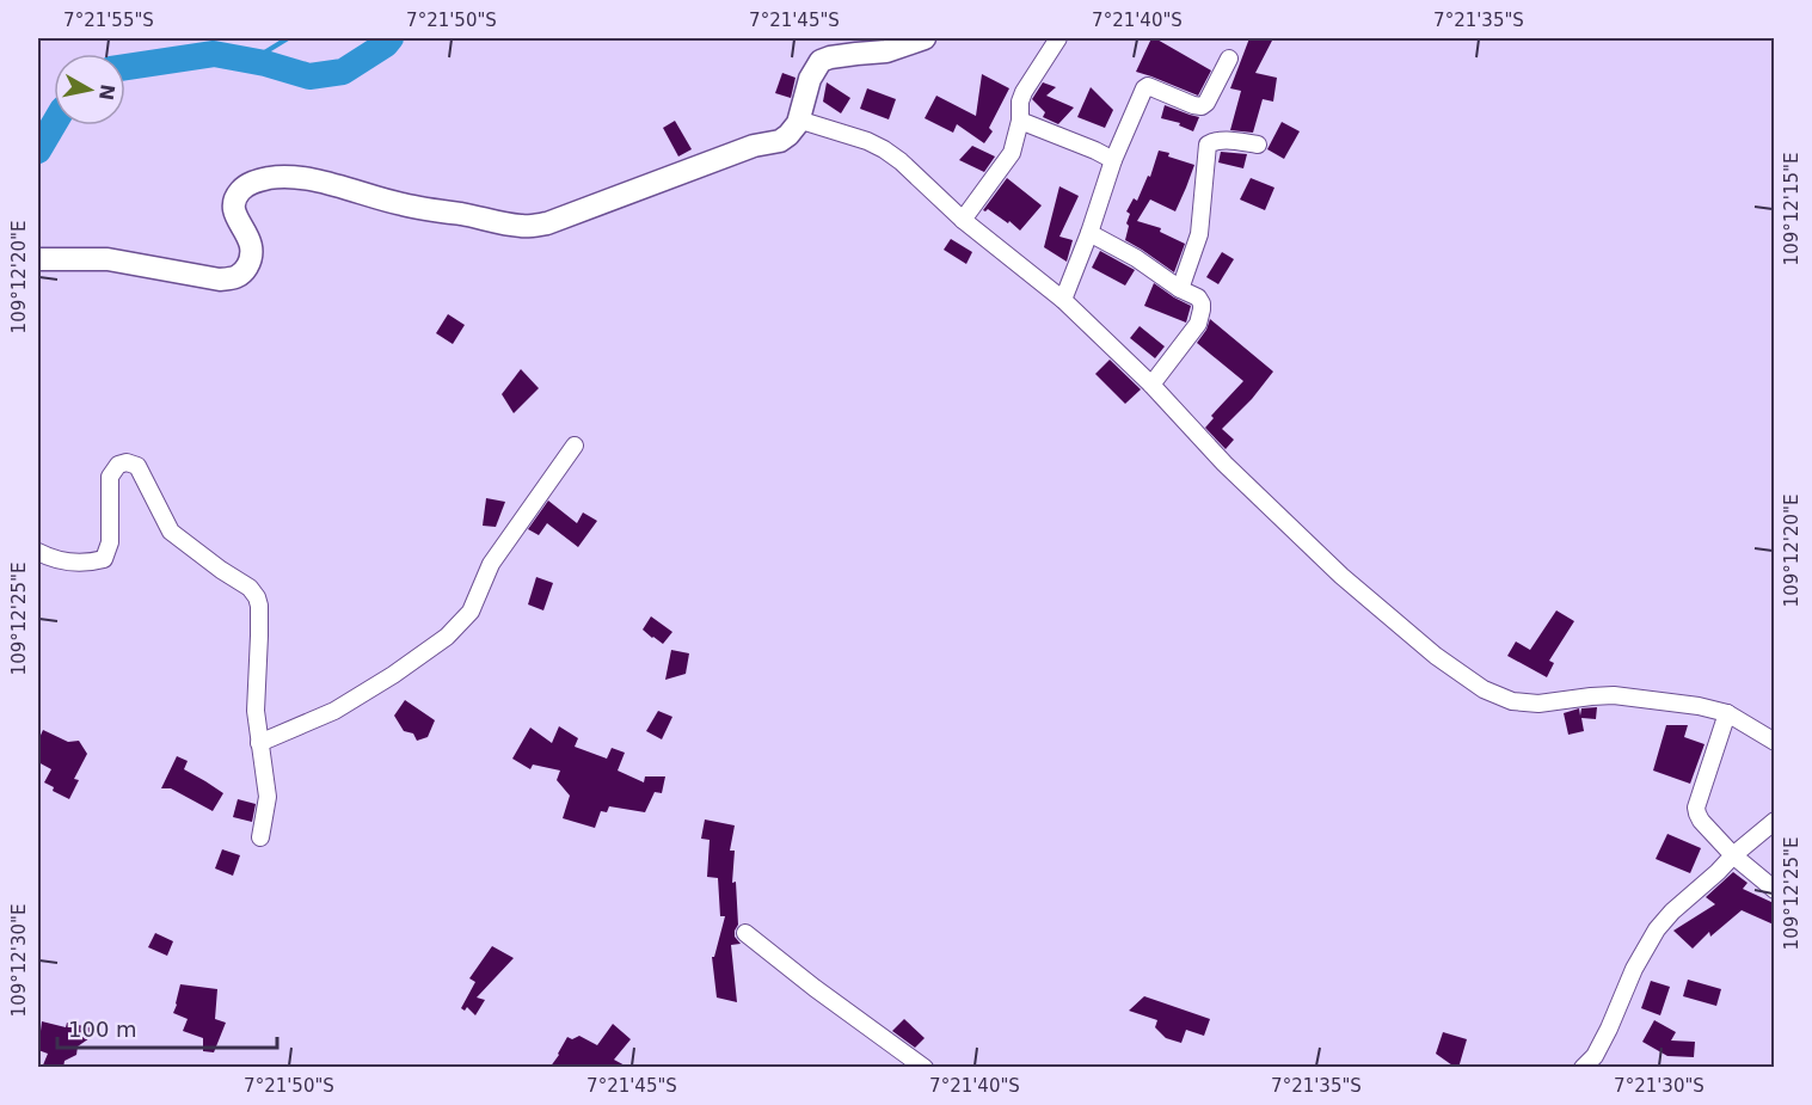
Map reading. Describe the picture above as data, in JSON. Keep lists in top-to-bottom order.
{
  "scale_bar": "100 m",
  "north": "right",
  "coordinates": [
    "7°21'55\"S",
    "7°21'50\"S",
    "7°21'45\"S",
    "7°21'40\"S",
    "7°21'35\"S",
    "109°12'15\"E",
    "109°12'20\"E",
    "109°12'25\"E",
    "109°12'30\"E",
    "7°21'30\"S"
  ]
}
